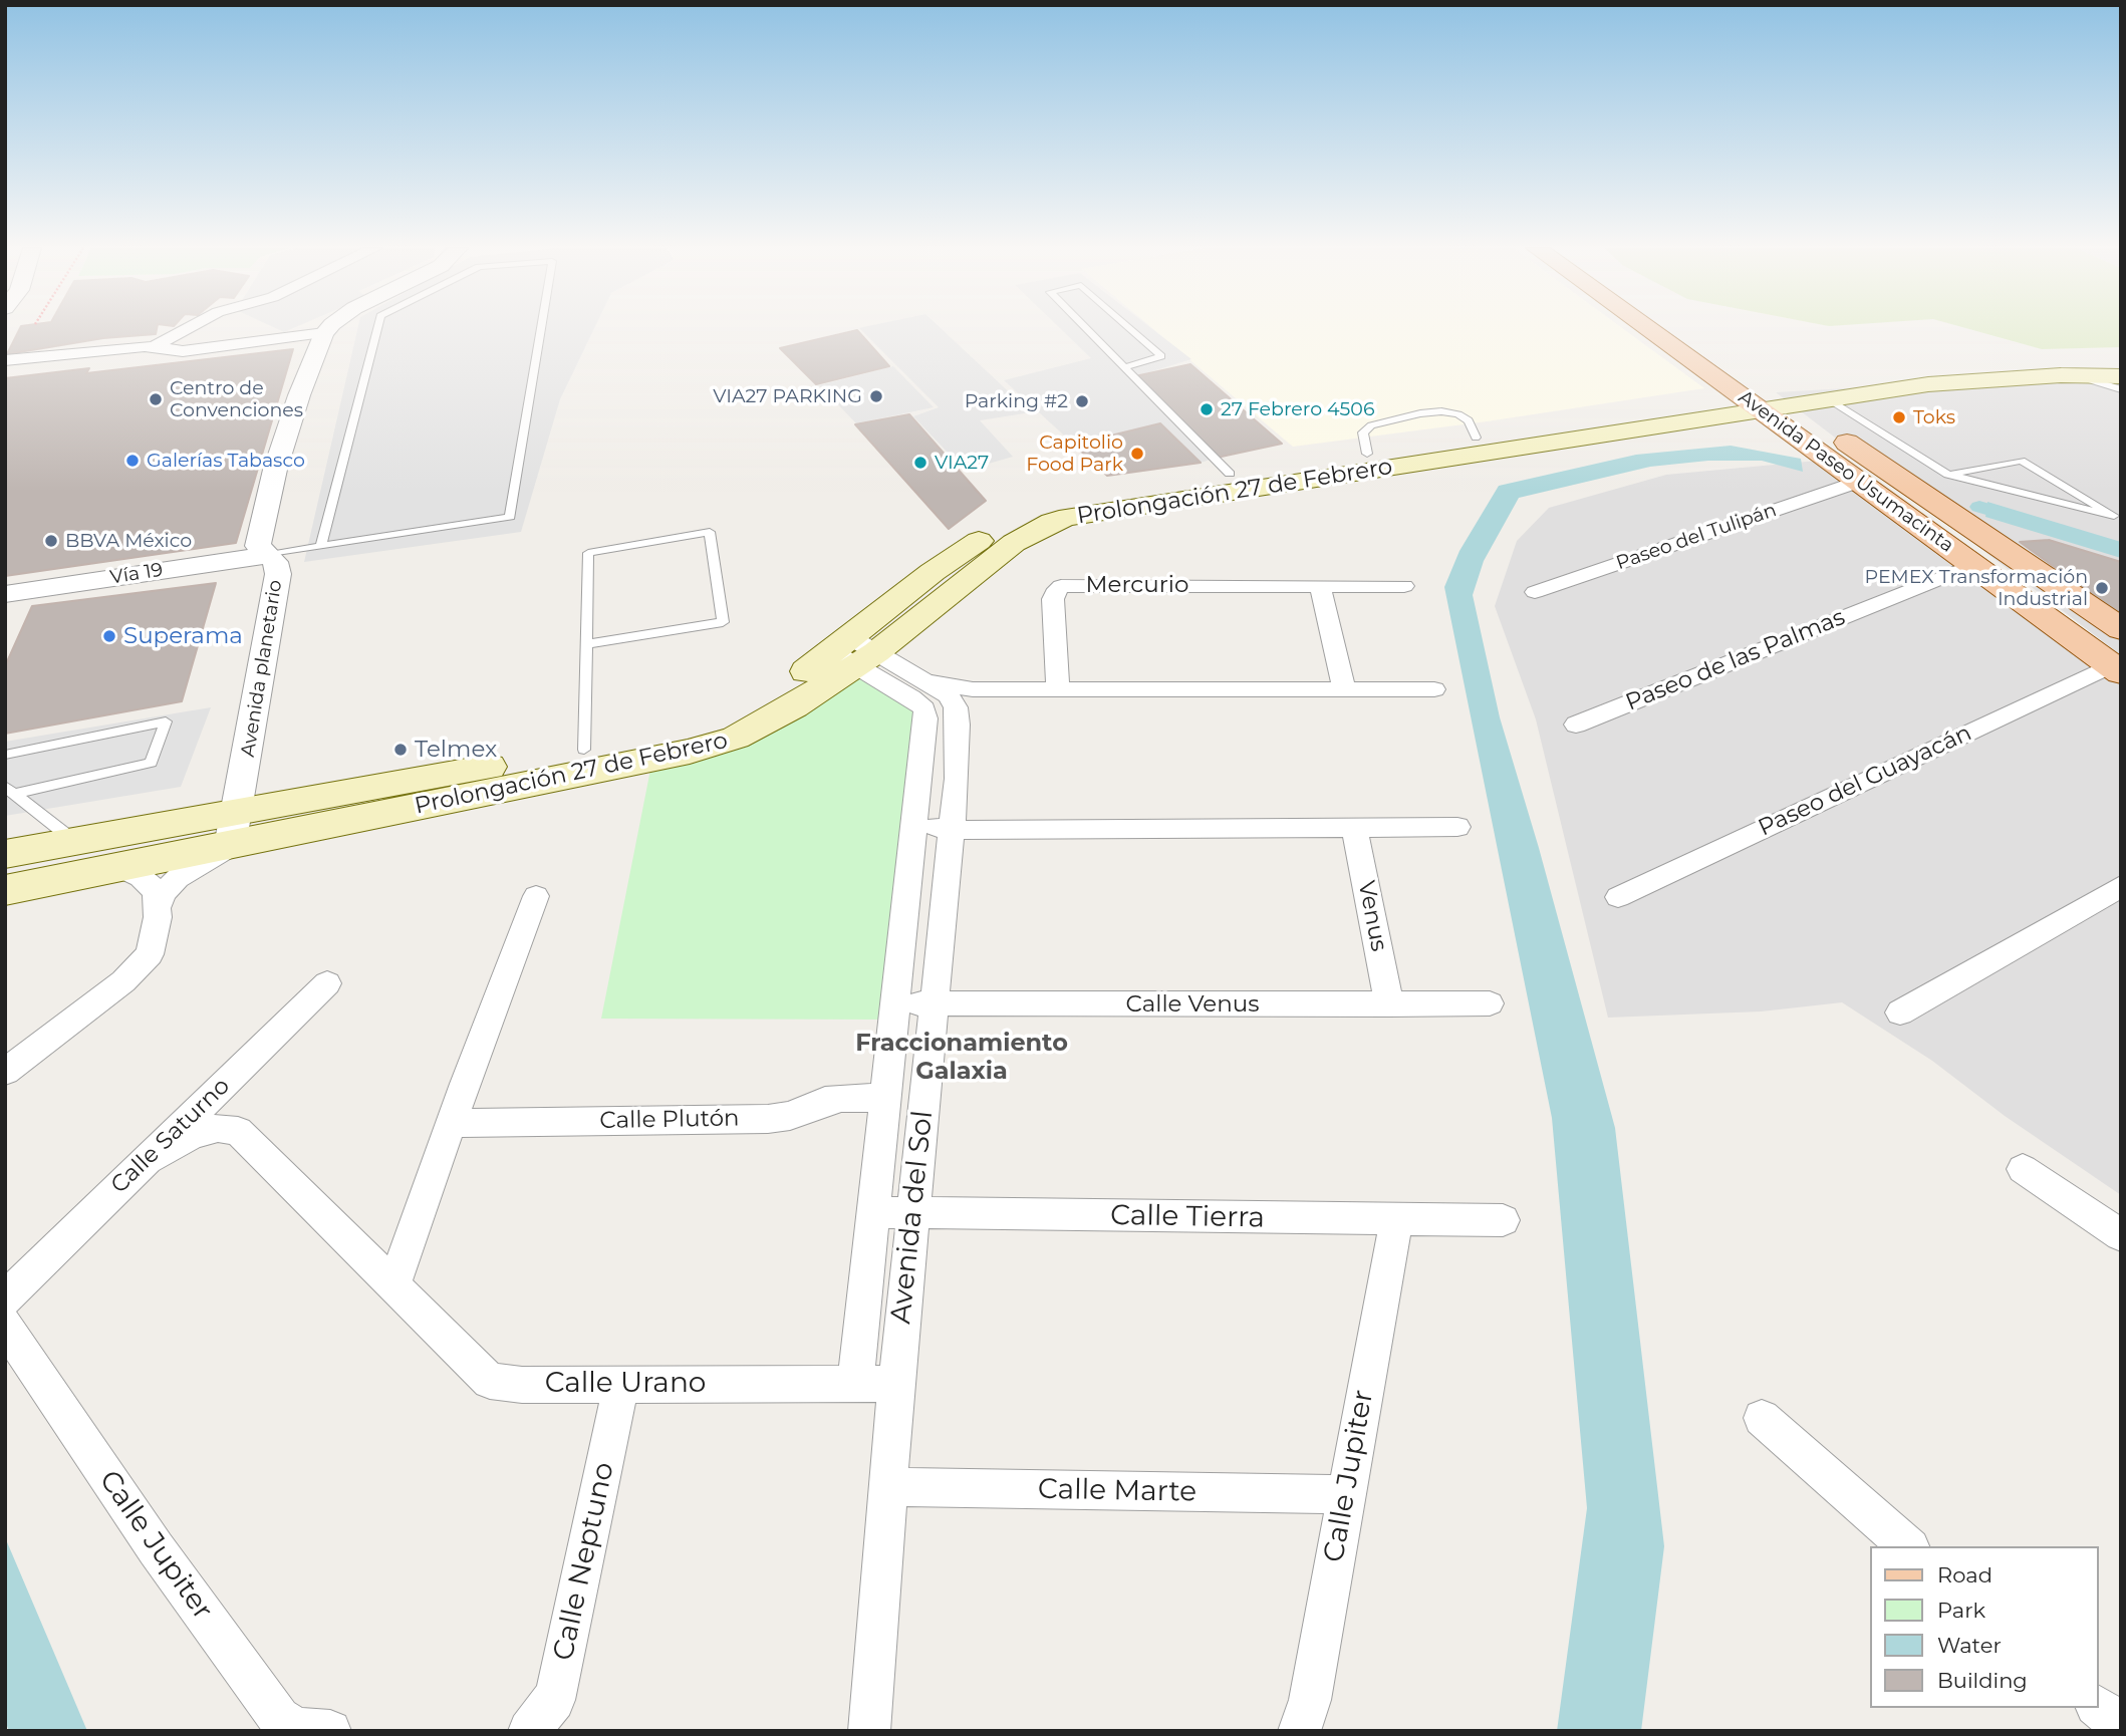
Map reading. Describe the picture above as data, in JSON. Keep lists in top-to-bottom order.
{
  "streets": {
    "main road": ["Avenida Paseo Usumacinta", "Prolongación 27 de Febrero"],
    "street": [
      "Paseo del Tulipán",
      "Vía 19",
      "Mercurio",
      "Paseo de las Palmas",
      "Avenida planetario",
      "Paseo del Guayacán",
      "Venus",
      "Calle Venus",
      "Calle Plutón",
      "Calle Saturno",
      "Avenida del Sol",
      "Calle Tierra",
      "Calle Urano",
      "Calle Jupiter",
      "Calle Marte",
      "Calle Neptuno"
    ]
  },
  "crossings": [
    ["Avenida Paseo Usumacinta", "Prolongación 27 de Febrero"],
    ["Avenida Paseo Usumacinta", "Paseo del Tulipán"],
    ["Avenida Paseo Usumacinta", "Paseo de las Palmas"],
    ["Avenida Paseo Usumacinta", "Paseo del Guayacán"],
    ["Prolongación 27 de Febrero", "Avenida planetario"],
    ["Vía 19", "Avenida planetario"],
    ["Venus", "Calle Venus"],
    ["Calle Venus", "Avenida del Sol"],
    ["Calle Plutón", "Avenida del Sol"],
    ["Calle Saturno", "Calle Urano"],
    ["Calle Saturno", "Calle Jupiter"],
    ["Avenida del Sol", "Calle Tierra"],
    ["Avenida del Sol", "Calle Urano"],
    ["Avenida del Sol", "Calle Marte"],
    ["Calle Tierra", "Calle Jupiter"],
    ["Calle Urano", "Calle Neptuno"],
    ["Calle Jupiter", "Calle Marte"]
  ],
  "districts": ["Fraccionamiento Galaxia"],
  "places": [
    "VIA27 PARKING",
    "Centro de Convenciones",
    "Parking #2",
    "27 Febrero 4506",
    "Toks",
    "Capitolio Food Park",
    "Galerías Tabasco",
    "VIA27",
    "BBVA México",
    "PEMEX Transformación Industrial",
    "Superama",
    "Telmex"
  ],
  "legend": [
    "Road",
    "Park",
    "Water",
    "Building"
  ]
}
